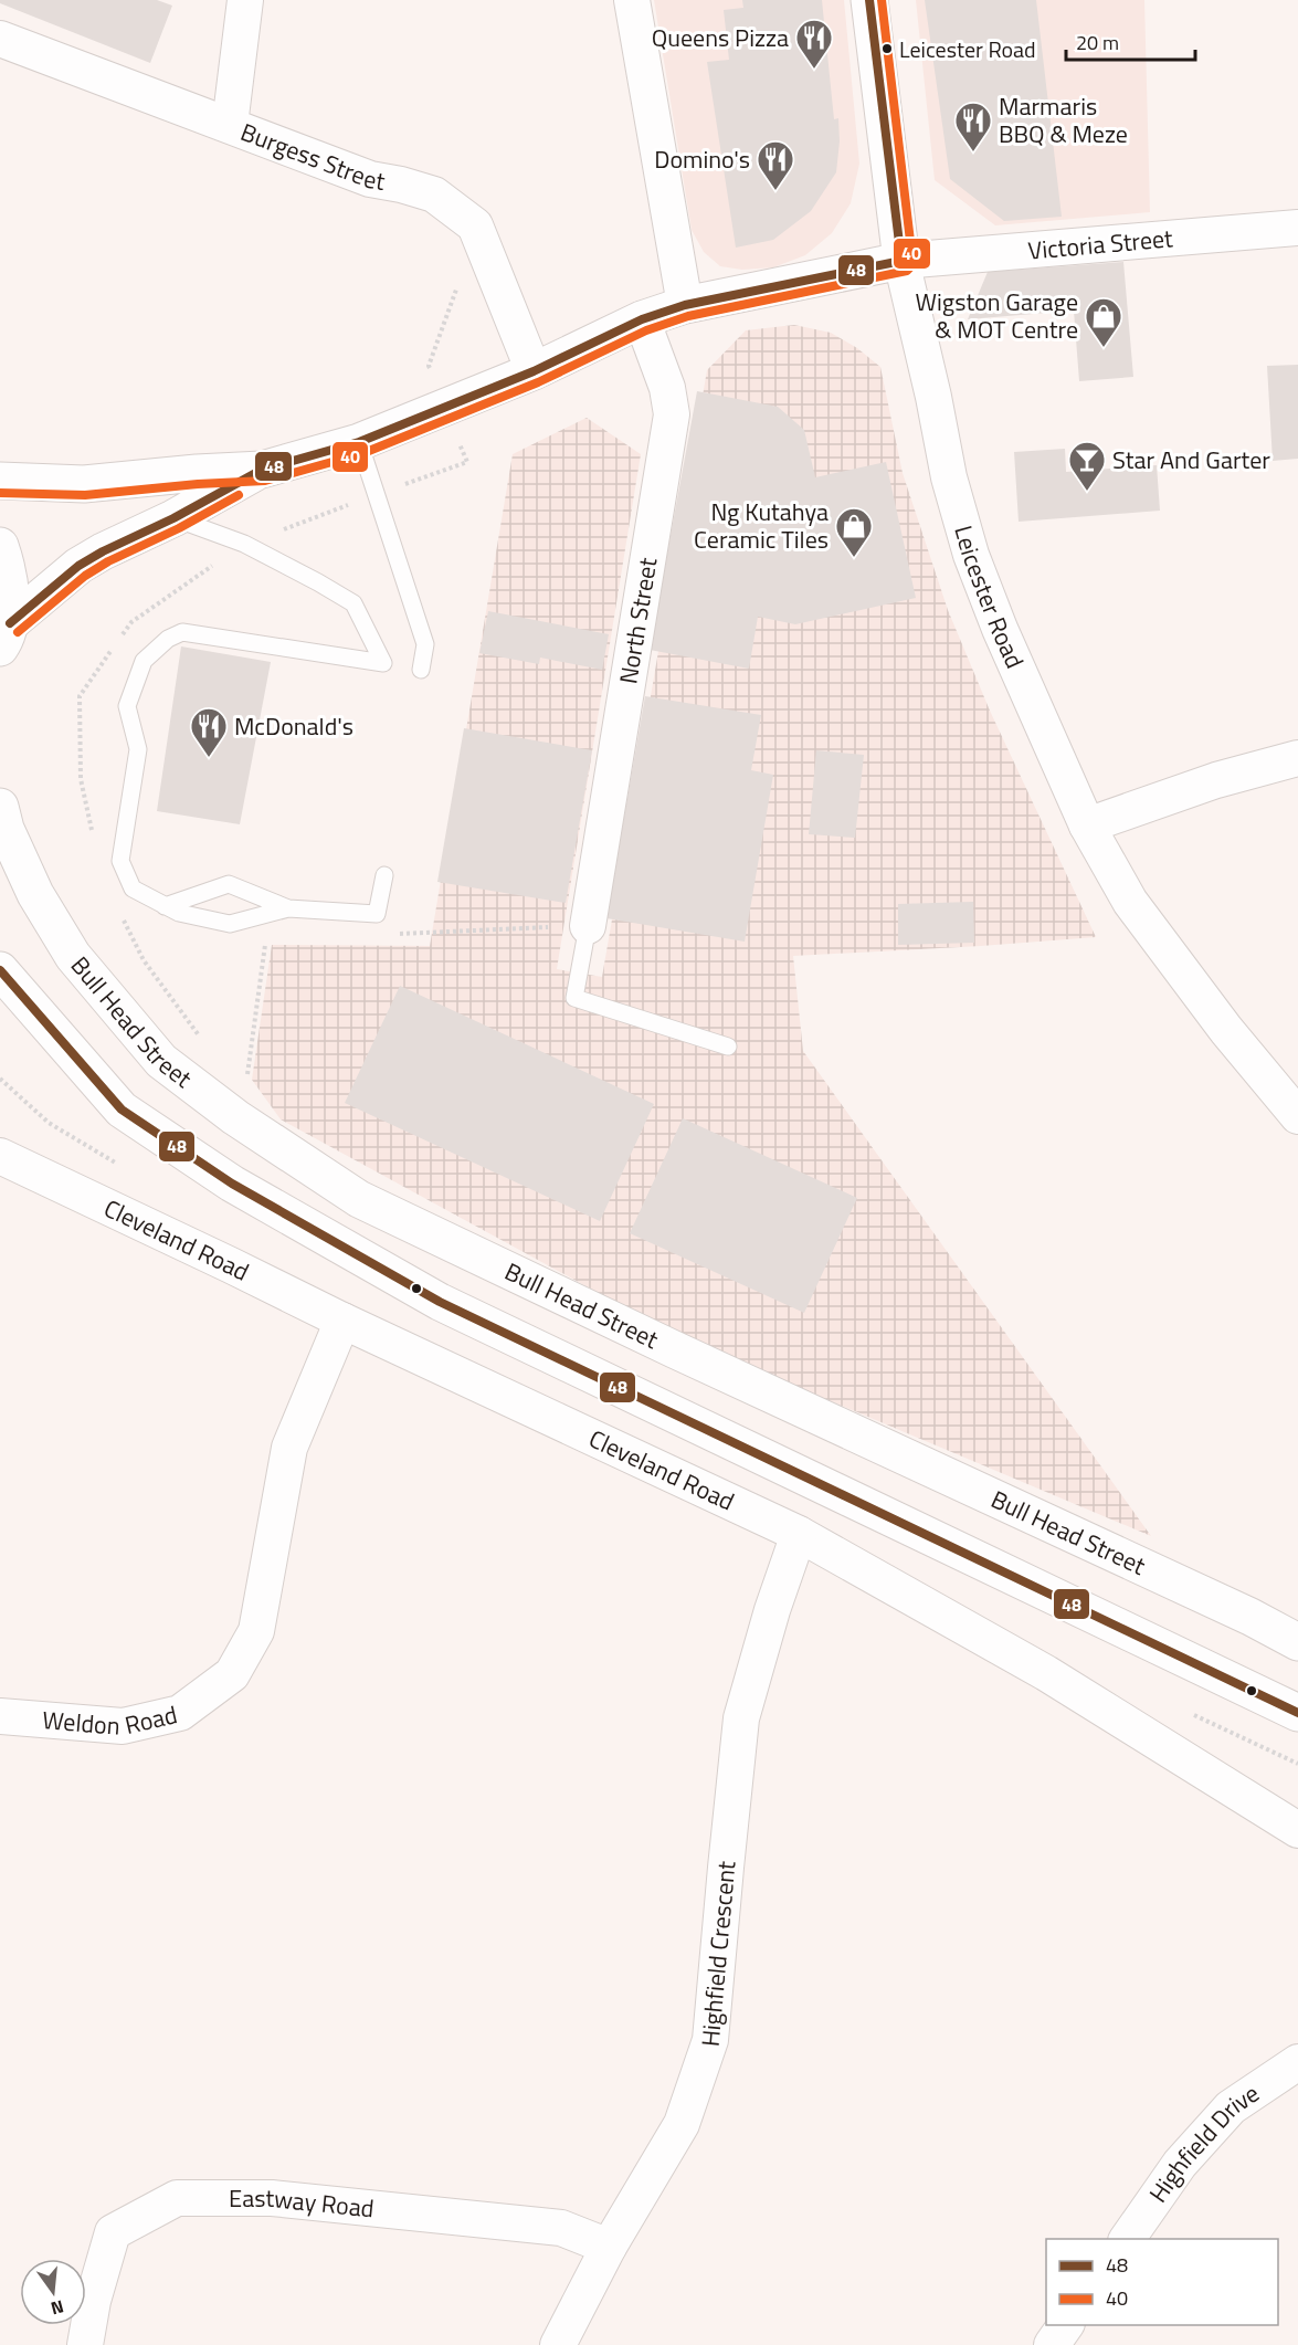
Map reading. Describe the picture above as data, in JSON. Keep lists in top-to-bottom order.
{
  "streets": {
    "main road": ["Leicester Road", "Bull Head Street"],
    "street": [
      "Burgess Street",
      "Victoria Street",
      "North Street",
      "Cleveland Road",
      "Weldon Road",
      "Highfield Crescent",
      "Highfield Drive",
      "Eastway Road"
    ]
  },
  "crossings": [
    ["Victoria Street", "Leicester Road"],
    ["Cleveland Road", "Weldon Road"],
    ["Cleveland Road", "Highfield Crescent"],
    ["Highfield Crescent", "Eastway Road"]
  ],
  "places": {
    "other": ["Leicester Road"],
    "restaurant": [
      "Queens Pizza",
      "Marmaris BBQ & Meze",
      "Domino's",
      "McDonald's"
    ],
    "shop": ["Wigston Garage & MOT Centre", "Ng Kutahya Ceramic Tiles"],
    "bar": ["Star And Garter"]
  },
  "lines": ["transit line 48", "transit line 40"],
  "legend": ["48", "40"],
  "scale_bar": "20 m",
  "north": "bottom"
}
